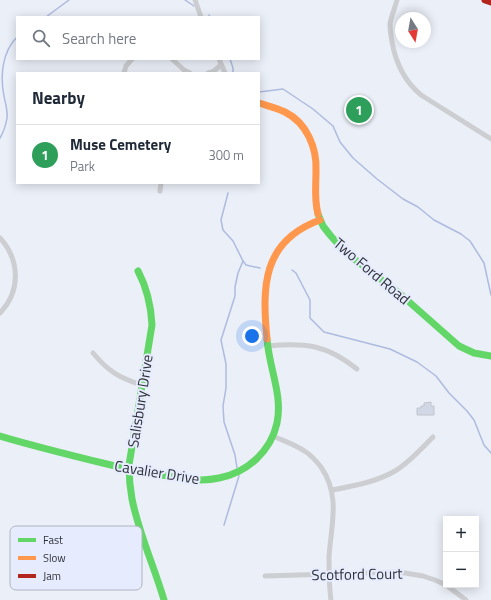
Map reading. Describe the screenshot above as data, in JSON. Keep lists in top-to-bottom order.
{
  "streets": {
    "street": [
      "Two Ford Road",
      "Salisbury Drive",
      "Cavalier Drive",
      "Scotford Court"
    ]
  },
  "crossings": [
    ["Two Ford Road", "Cavalier Drive"],
    ["Salisbury Drive", "Cavalier Drive"]
  ],
  "legend": ["Fast", "Slow", "Jam"],
  "north": "bottom",
  "page": {
    "search": "Search here",
    "heading": "Nearby",
    "pins": "1",
    "list": [
      {
        "mark": "1",
        "name": "Muse Cemetery",
        "note": "Park",
        "value": "300 m"
      }
    ],
    "map_buttons": ["+", "−"]
  }
}
